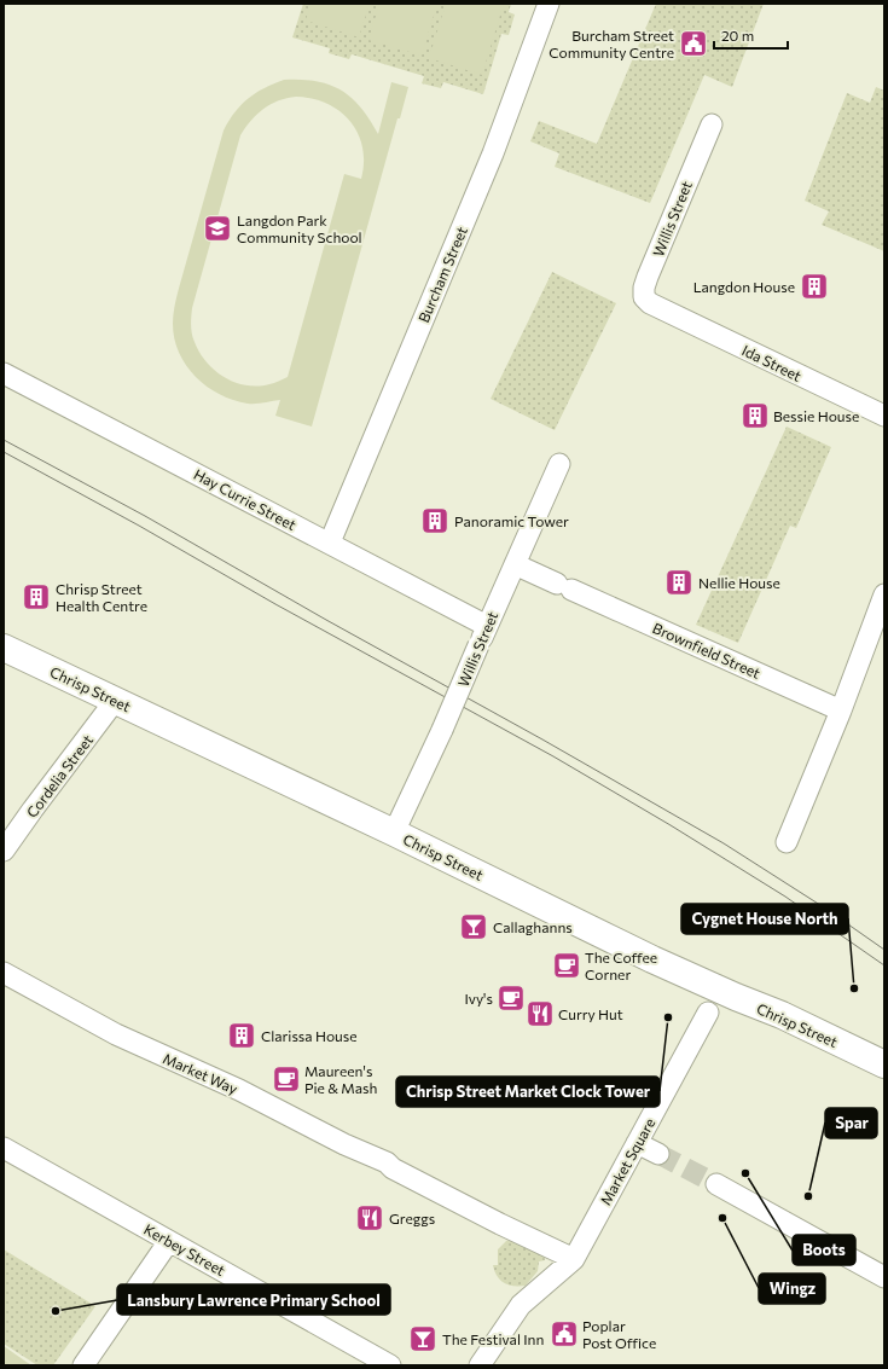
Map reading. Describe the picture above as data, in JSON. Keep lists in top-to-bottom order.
{
  "streets": {
    "street": [
      "Willis Street",
      "Burcham Street",
      "Ida Street",
      "Hay Currie Street",
      "Brownfield Street",
      "Chrisp Street",
      "Cordelia Street",
      "Market Way",
      "Market Square",
      "Kerbey Street"
    ]
  },
  "crossings": [
    ["Willis Street", "Ida Street"],
    ["Willis Street", "Hay Currie Street"],
    ["Willis Street", "Brownfield Street"],
    ["Willis Street", "Chrisp Street"],
    ["Burcham Street", "Hay Currie Street"],
    ["Chrisp Street", "Cordelia Street"],
    ["Market Way", "Market Square"]
  ],
  "places": {
    "public building": ["Burcham Street Community Centre", "Poplar Post Office"],
    "school or university": ["Langdon Park Community School"],
    "building": [
      "Langdon House",
      "Bessie House",
      "Panoramic Tower",
      "Nellie House",
      "Chrisp Street Health Centre",
      "Clarissa House"
    ],
    "bar": ["Callaghanns", "The Festival Inn"],
    "cafe": ["The Coffee Corner", "Ivy's", "Maureen's Pie & Mash"],
    "other": [
      "Cygnet House North",
      "Chrisp Street Market Clock Tower",
      "Boots",
      "Spar",
      "Wingz",
      "Lansbury Lawrence Primary School"
    ],
    "restaurant": ["Curry Hut", "Greggs"]
  },
  "scale_bar": "20 m"
}
